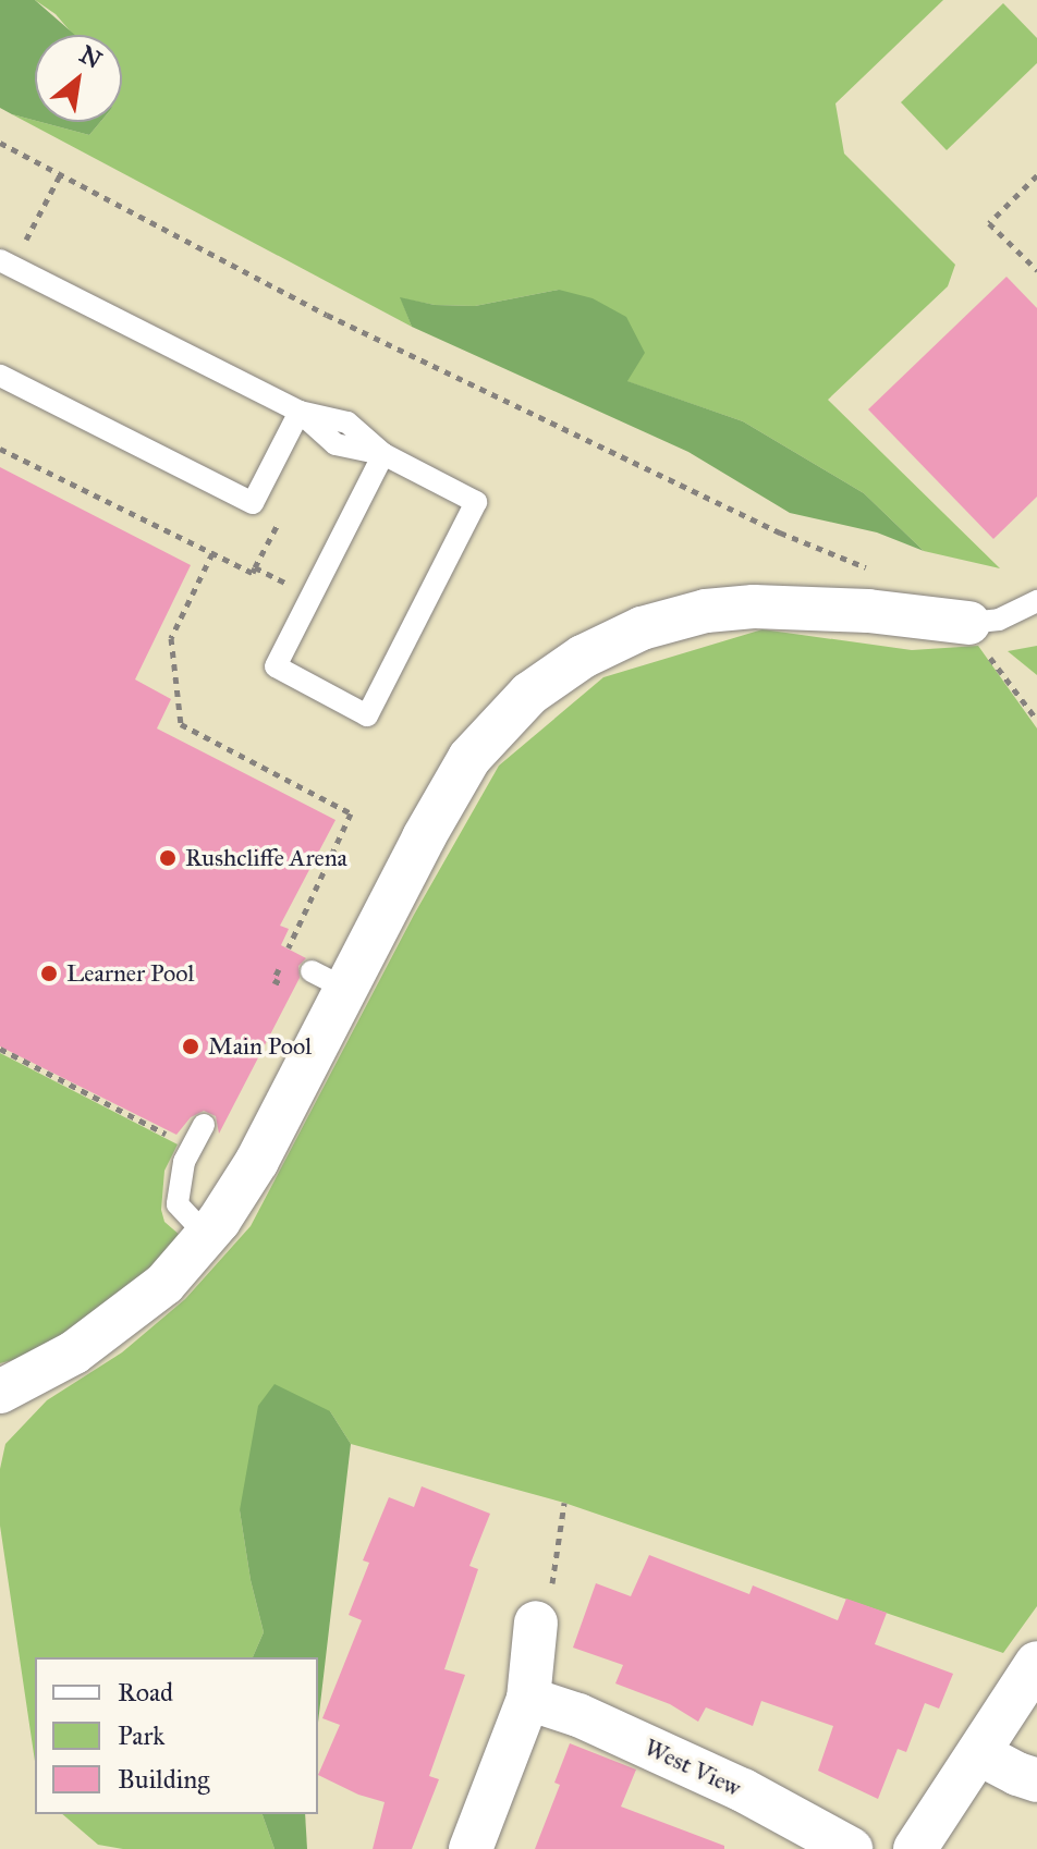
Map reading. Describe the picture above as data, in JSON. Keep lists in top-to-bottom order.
{
  "streets": {
    "street": ["West View"]
  },
  "places": ["Rushcliffe Arena", "Learner Pool", "Main Pool"],
  "legend": ["Road", "Park", "Building"],
  "north": "top right"
}
